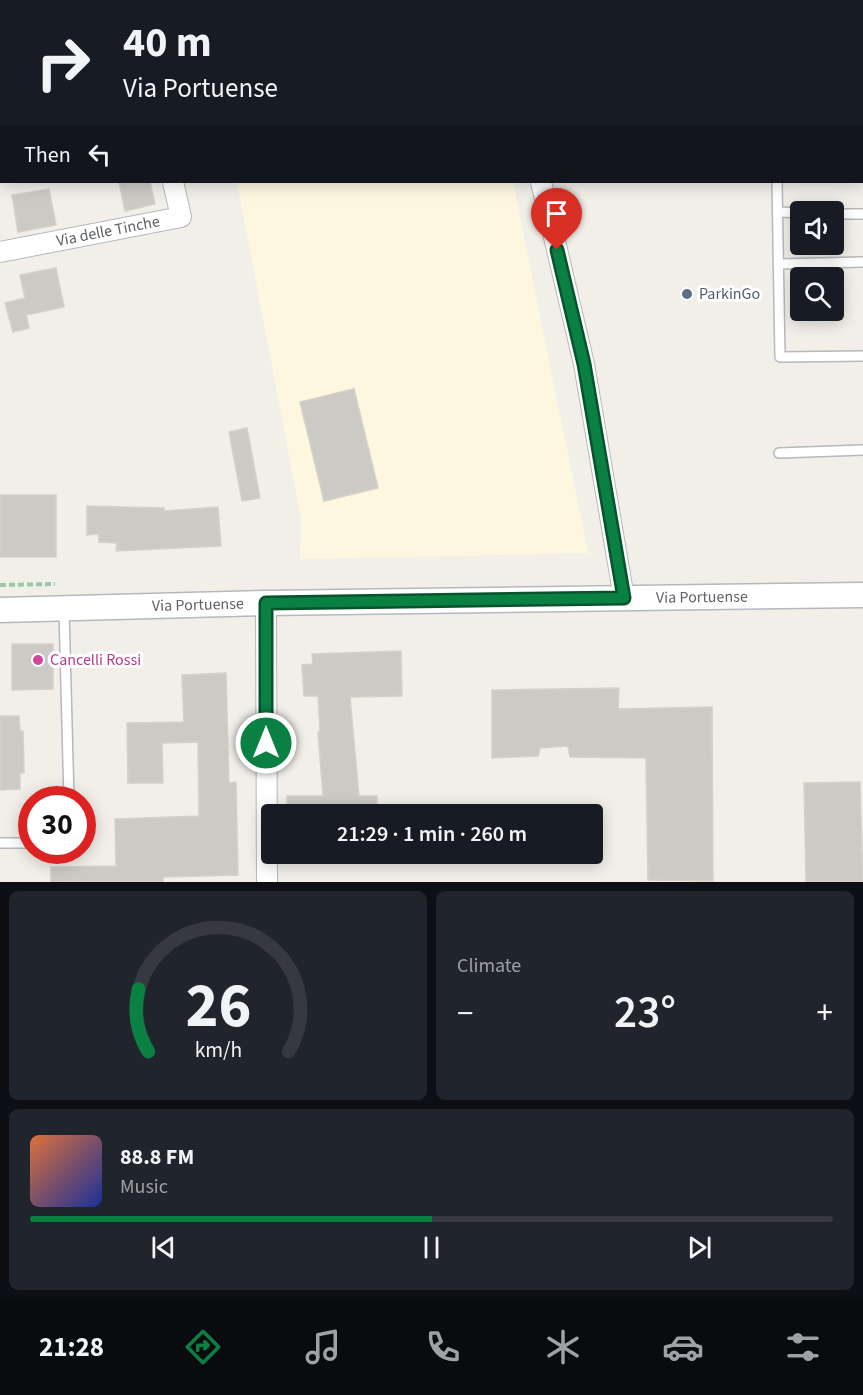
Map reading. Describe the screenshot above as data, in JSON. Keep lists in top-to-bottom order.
{
  "streets": {
    "street": ["Via delle Tinche", "Via Portuense"]
  },
  "places": ["ParkinGo", "Cancelli Rossi"],
  "page": {
    "turn": ["40 m", "Via Portuense"],
    "then": "Then",
    "limit": "30",
    "trip": "21:29 · 1 min · 260 m",
    "tile": "Climate",
    "heat": ["−", "23°", "+"],
    "song": ["88.8 FM", "Music"],
    "tabs": "21:28",
    "gauge": ["26", "km/h"]
  }
}
